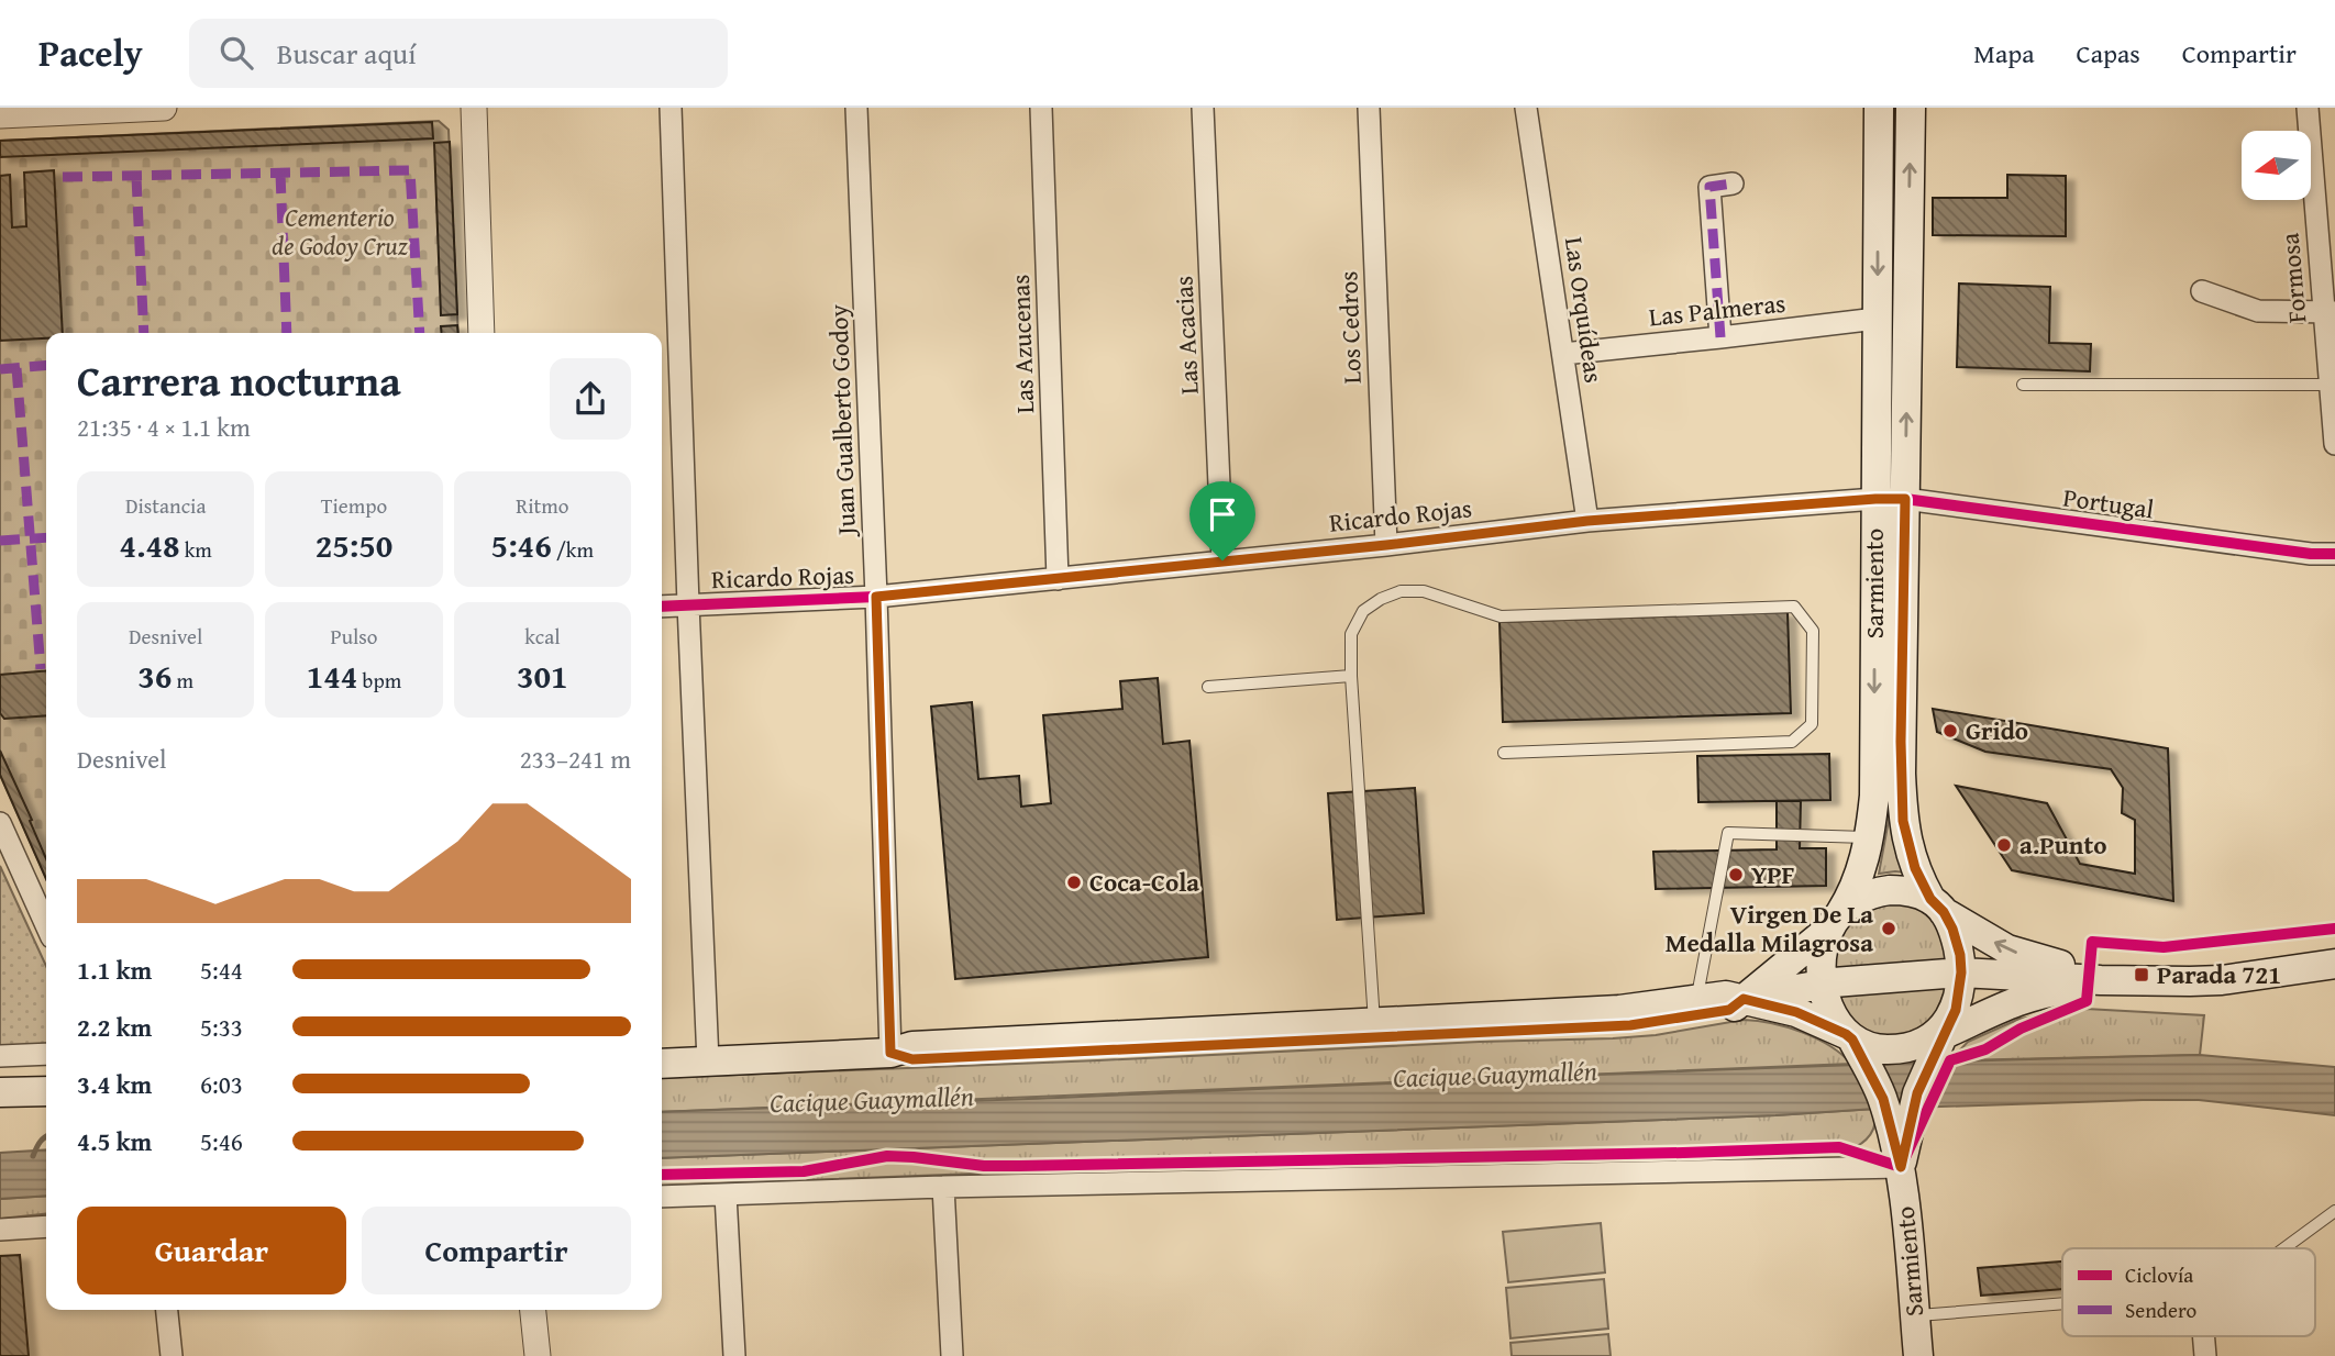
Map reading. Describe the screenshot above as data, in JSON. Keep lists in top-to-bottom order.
{
  "streets": {
    "main road": ["Sarmiento"],
    "street": [
      "Formosa",
      "Las Orquídeas",
      "Las Palmeras",
      "Los Cedros",
      "Las Acacias",
      "Las Azucenas",
      "Juan Gualberto Godoy",
      "Portugal",
      "Ricardo Rojas"
    ]
  },
  "crossings": [
    ["Las Orquídeas", "Las Palmeras"],
    ["Las Orquídeas", "Ricardo Rojas"],
    ["Las Palmeras", "Sarmiento"],
    ["Los Cedros", "Ricardo Rojas"],
    ["Las Acacias", "Ricardo Rojas"],
    ["Las Azucenas", "Ricardo Rojas"],
    ["Juan Gualberto Godoy", "Ricardo Rojas"],
    ["Portugal", "Ricardo Rojas"],
    ["Portugal", "Sarmiento"],
    ["Ricardo Rojas", "Sarmiento"]
  ],
  "water": ["Cacique Guaymallén"],
  "parks": ["Cementerio de Godoy Cruz"],
  "places": {
    "other": [
      "Grido",
      "a.Punto",
      "YPF",
      "Coca-Cola",
      "Virgen De La Medalla Milagrosa"
    ],
    "transit": ["Parada 721"]
  },
  "legend": ["Ciclovía", "Sendero"],
  "north": "left",
  "page": {
    "header": "Pacely",
    "search": "Buscar aquí",
    "nav": ["Mapa", "Capas", "Compartir"],
    "heading": ["Carrera nocturna", "21:35 · 4 × 1.1 km"],
    "stats": [
      ["Distancia", "4.48 km"],
      ["Tiempo", "25:50"],
      ["Ritmo", "5:46 /km"],
      ["Desnivel", "36 m"],
      ["Pulso", "144 bpm"],
      ["kcal", "301"]
    ],
    "chart": ["Desnivel", "233–241 m"],
    "list": [
      {
        "name": "1.1 km",
        "note": "5:44"
      },
      {
        "name": "2.2 km",
        "note": "5:33"
      },
      {
        "name": "3.4 km",
        "note": "6:03"
      },
      {
        "name": "4.5 km",
        "note": "5:46"
      }
    ],
    "buttons": ["Guardar", "Compartir"]
  }
}
